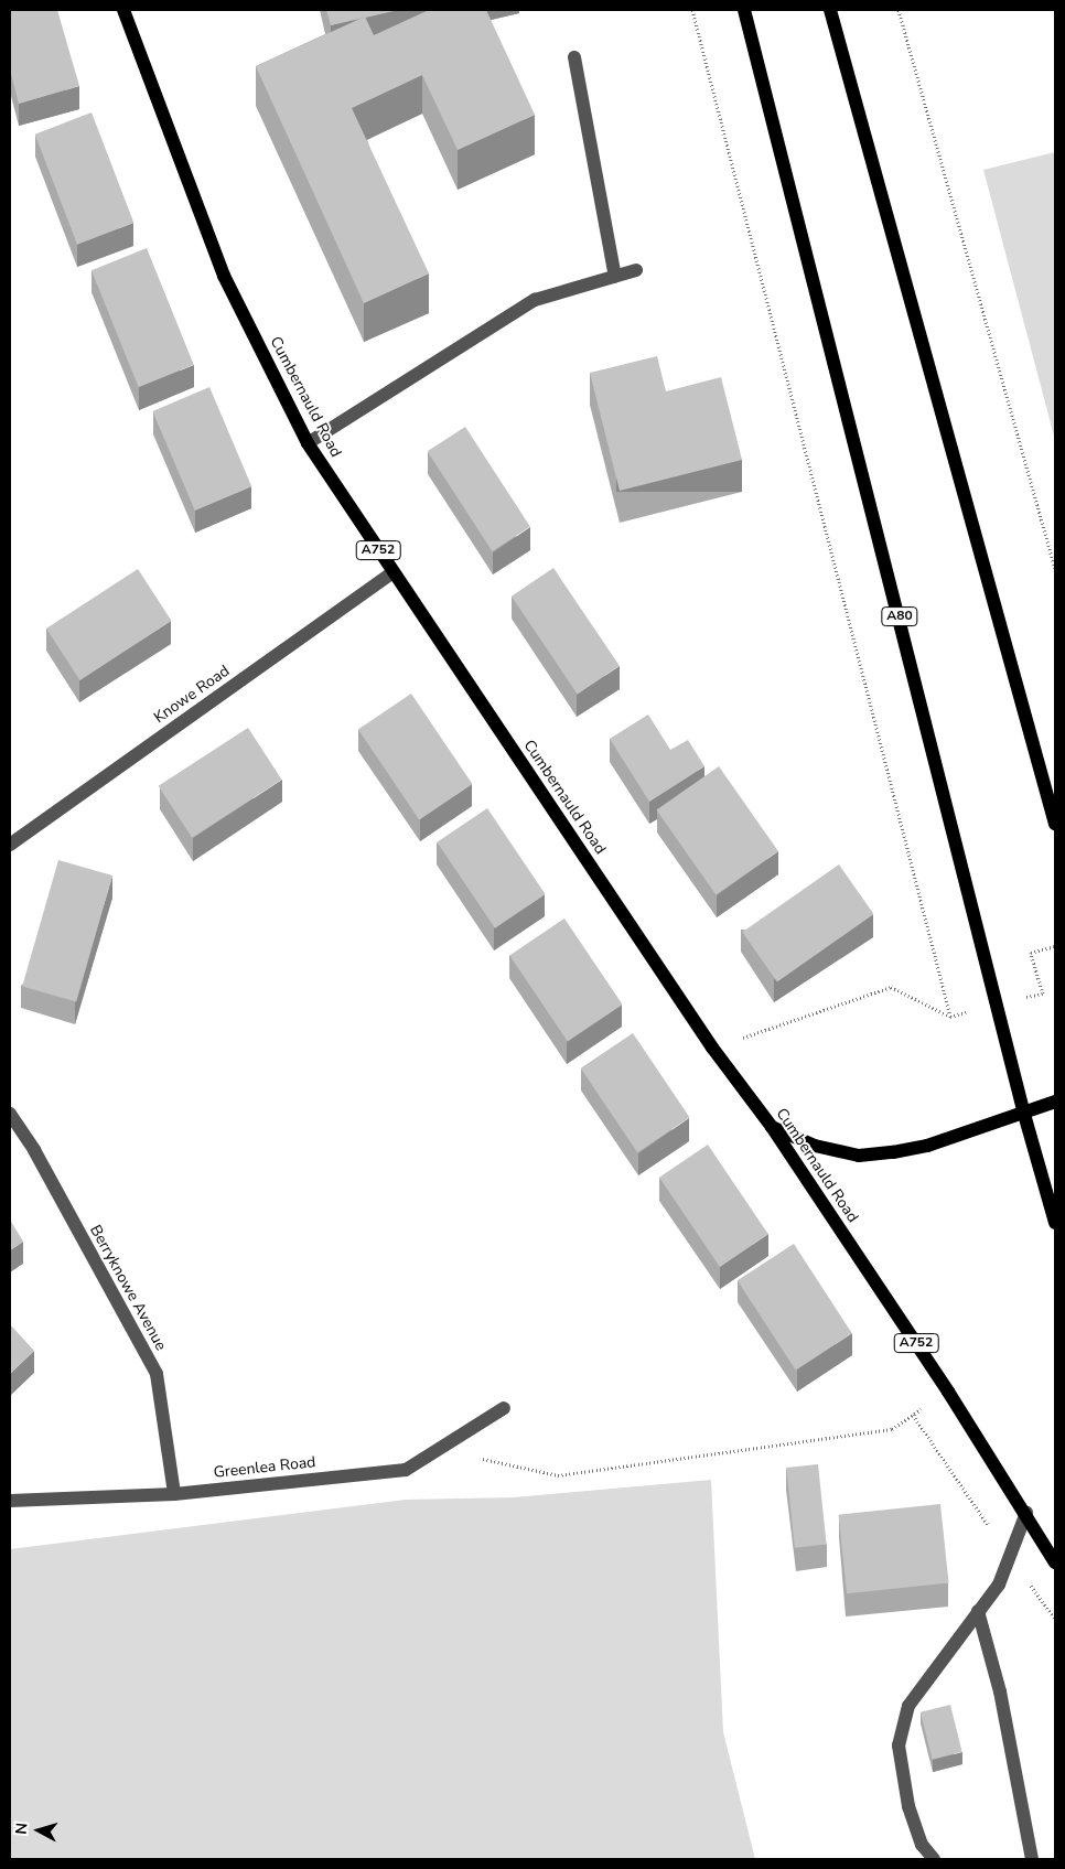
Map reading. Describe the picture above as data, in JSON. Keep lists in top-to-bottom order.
{
  "streets": {
    "main road": ["Cumbernauld Road", "A752", "A80"],
    "street": ["Knowe Road", "Berryknowe Avenue", "Greenlea Road"]
  },
  "crossings": [
    ["Cumbernauld Road", "A752"],
    ["Cumbernauld Road", "Knowe Road"],
    ["A752", "A80"],
    ["Berryknowe Avenue", "Greenlea Road"]
  ],
  "north": "left"
}
